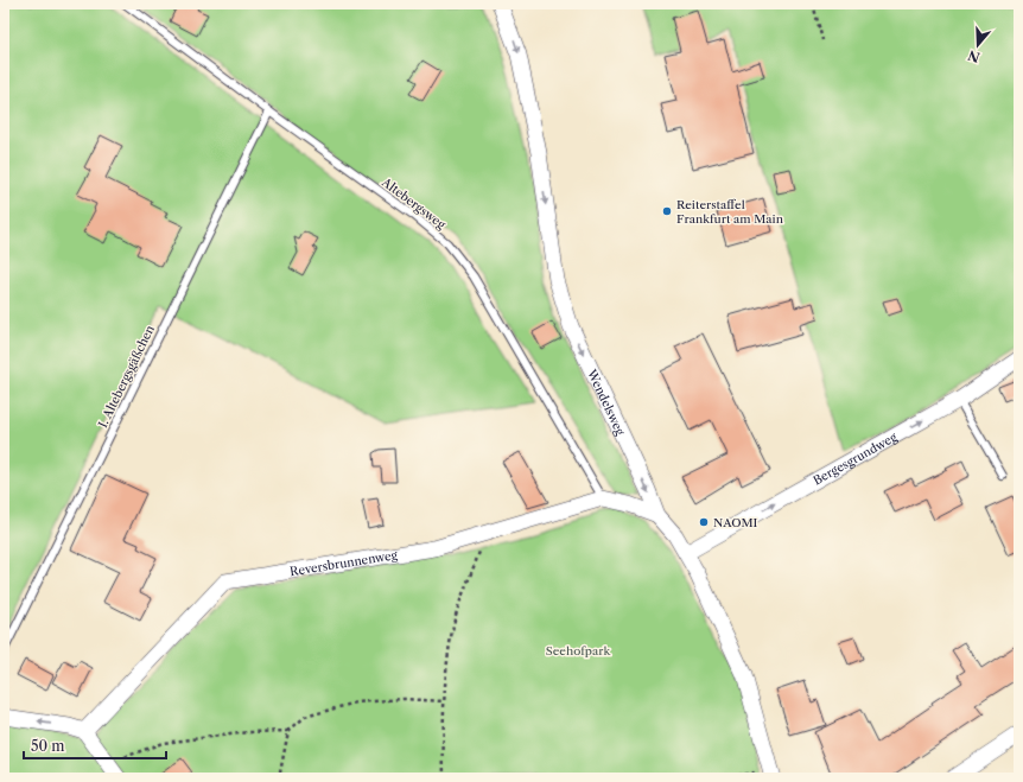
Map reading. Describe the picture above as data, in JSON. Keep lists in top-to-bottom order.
{
  "streets": {
    "street": ["Wendelsweg", "Bergesgrundweg", "Reversbrunnenweg"],
    "lane": ["Altebergsweg", "I. Altebergsgäßchen"]
  },
  "crossings": [
    ["Altebergsweg", "I. Altebergsgäßchen"],
    ["Altebergsweg", "Reversbrunnenweg"],
    ["Wendelsweg", "Bergesgrundweg"],
    ["Wendelsweg", "Reversbrunnenweg"]
  ],
  "one_way": ["Wendelsweg", "Bergesgrundweg"],
  "parks": ["Seehofpark"],
  "places": ["Reiterstaffel Frankfurt am Main", "NAOMI"],
  "scale_bar": "50 m",
  "north": "bottom"
}
